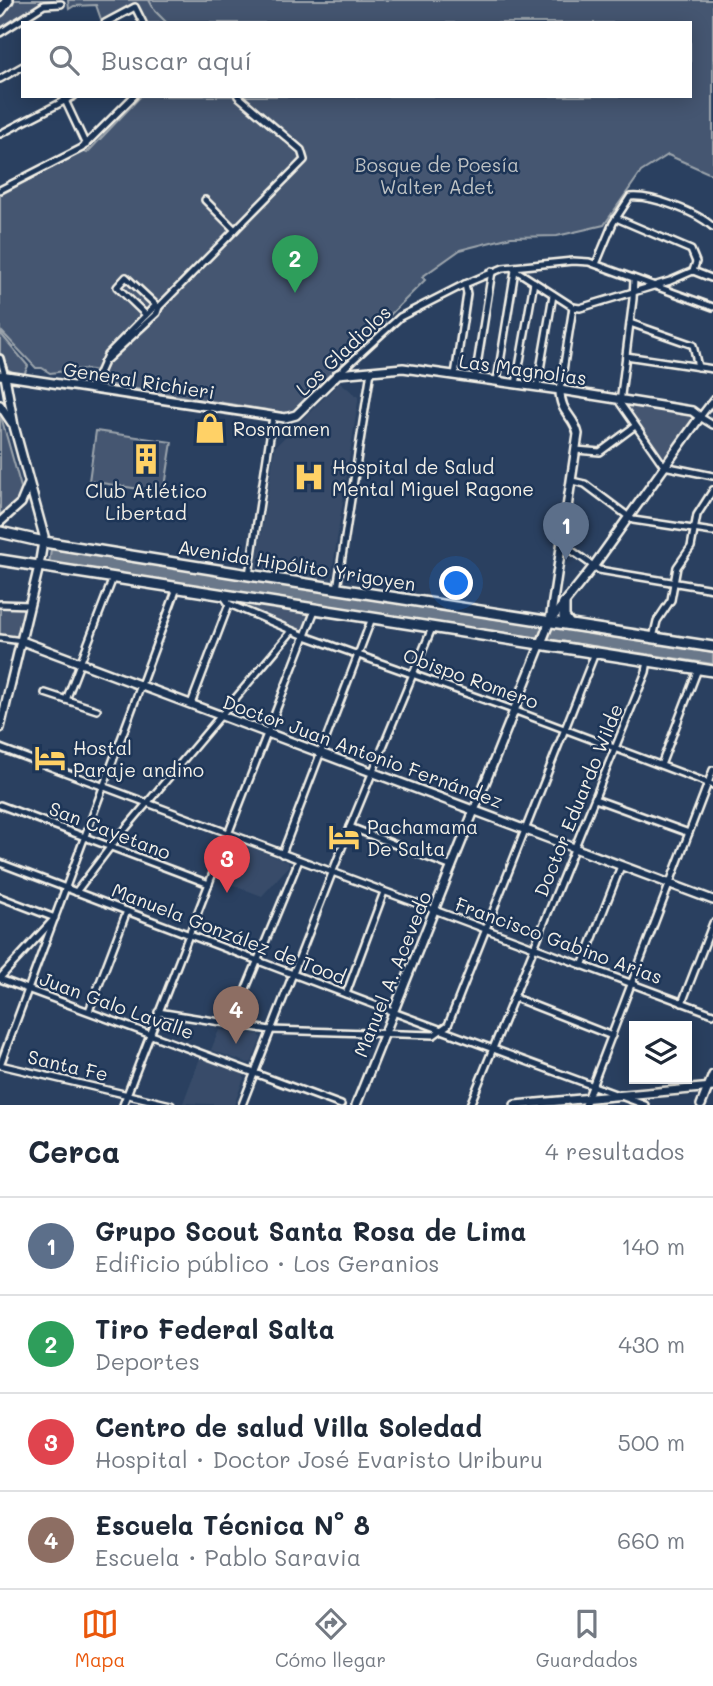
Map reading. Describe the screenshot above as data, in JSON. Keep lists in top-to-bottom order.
{
  "streets": {
    "highway": ["Avenida Hipólito Yrigoyen"],
    "street": [
      "Los Gladiolos",
      "Las Magnolias",
      "General Richieri",
      "Obispo Romero",
      "Doctor Juan Antonio Fernández",
      "Doctor Eduardo Wilde",
      "San Cayetano",
      "Manuela González de Tood",
      "Francisco Gabino Arias",
      "Manuel A. Acevedo",
      "Juan Galo Lavalle",
      "Santa Fe"
    ]
  },
  "crossings": [
    ["Los Gladiolos", "Las Magnolias"],
    ["Los Gladiolos", "General Richieri"],
    ["Avenida Hipólito Yrigoyen", "Manuel A. Acevedo"],
    ["Obispo Romero", "Doctor Eduardo Wilde"],
    ["Obispo Romero", "Manuel A. Acevedo"],
    ["Doctor Juan Antonio Fernández", "Doctor Eduardo Wilde"],
    ["Doctor Juan Antonio Fernández", "Manuel A. Acevedo"],
    ["Doctor Eduardo Wilde", "Manuela González de Tood"],
    ["Doctor Eduardo Wilde", "Francisco Gabino Arias"],
    ["Manuela González de Tood", "Manuel A. Acevedo"],
    ["Francisco Gabino Arias", "Manuel A. Acevedo"]
  ],
  "parks": ["Bosque de Poesía Walter Adet"],
  "places": {
    "shop": ["Rosmamen"],
    "building": ["Club Atlético Libertad"],
    "hospital": ["Hospital de Salud Mental Miguel Ragone"],
    "hotel": ["Hostal Paraje andino", "Pachamama De Salta"]
  },
  "page": {
    "search": "Buscar aquí",
    "pins": [
      "2",
      "1",
      "3",
      "4"
    ],
    "heading": ["Cerca", "4 resultados"],
    "list": [
      {
        "mark": "1",
        "name": "Grupo Scout Santa Rosa de Lima",
        "note": "Edificio público · Los Geranios",
        "value": "140 m"
      },
      {
        "mark": "2",
        "name": "Tiro Federal Salta",
        "note": "Deportes",
        "value": "430 m"
      },
      {
        "mark": "3",
        "name": "Centro de salud Villa Soledad",
        "note": "Hospital · Doctor José Evaristo Uriburu",
        "value": "500 m"
      },
      {
        "mark": "4",
        "name": "Escuela Técnica N° 8",
        "note": "Escuela · Pablo Saravia",
        "value": "660 m"
      }
    ],
    "nav": ["Mapa", "Cómo llegar", "Guardados"]
  }
}
